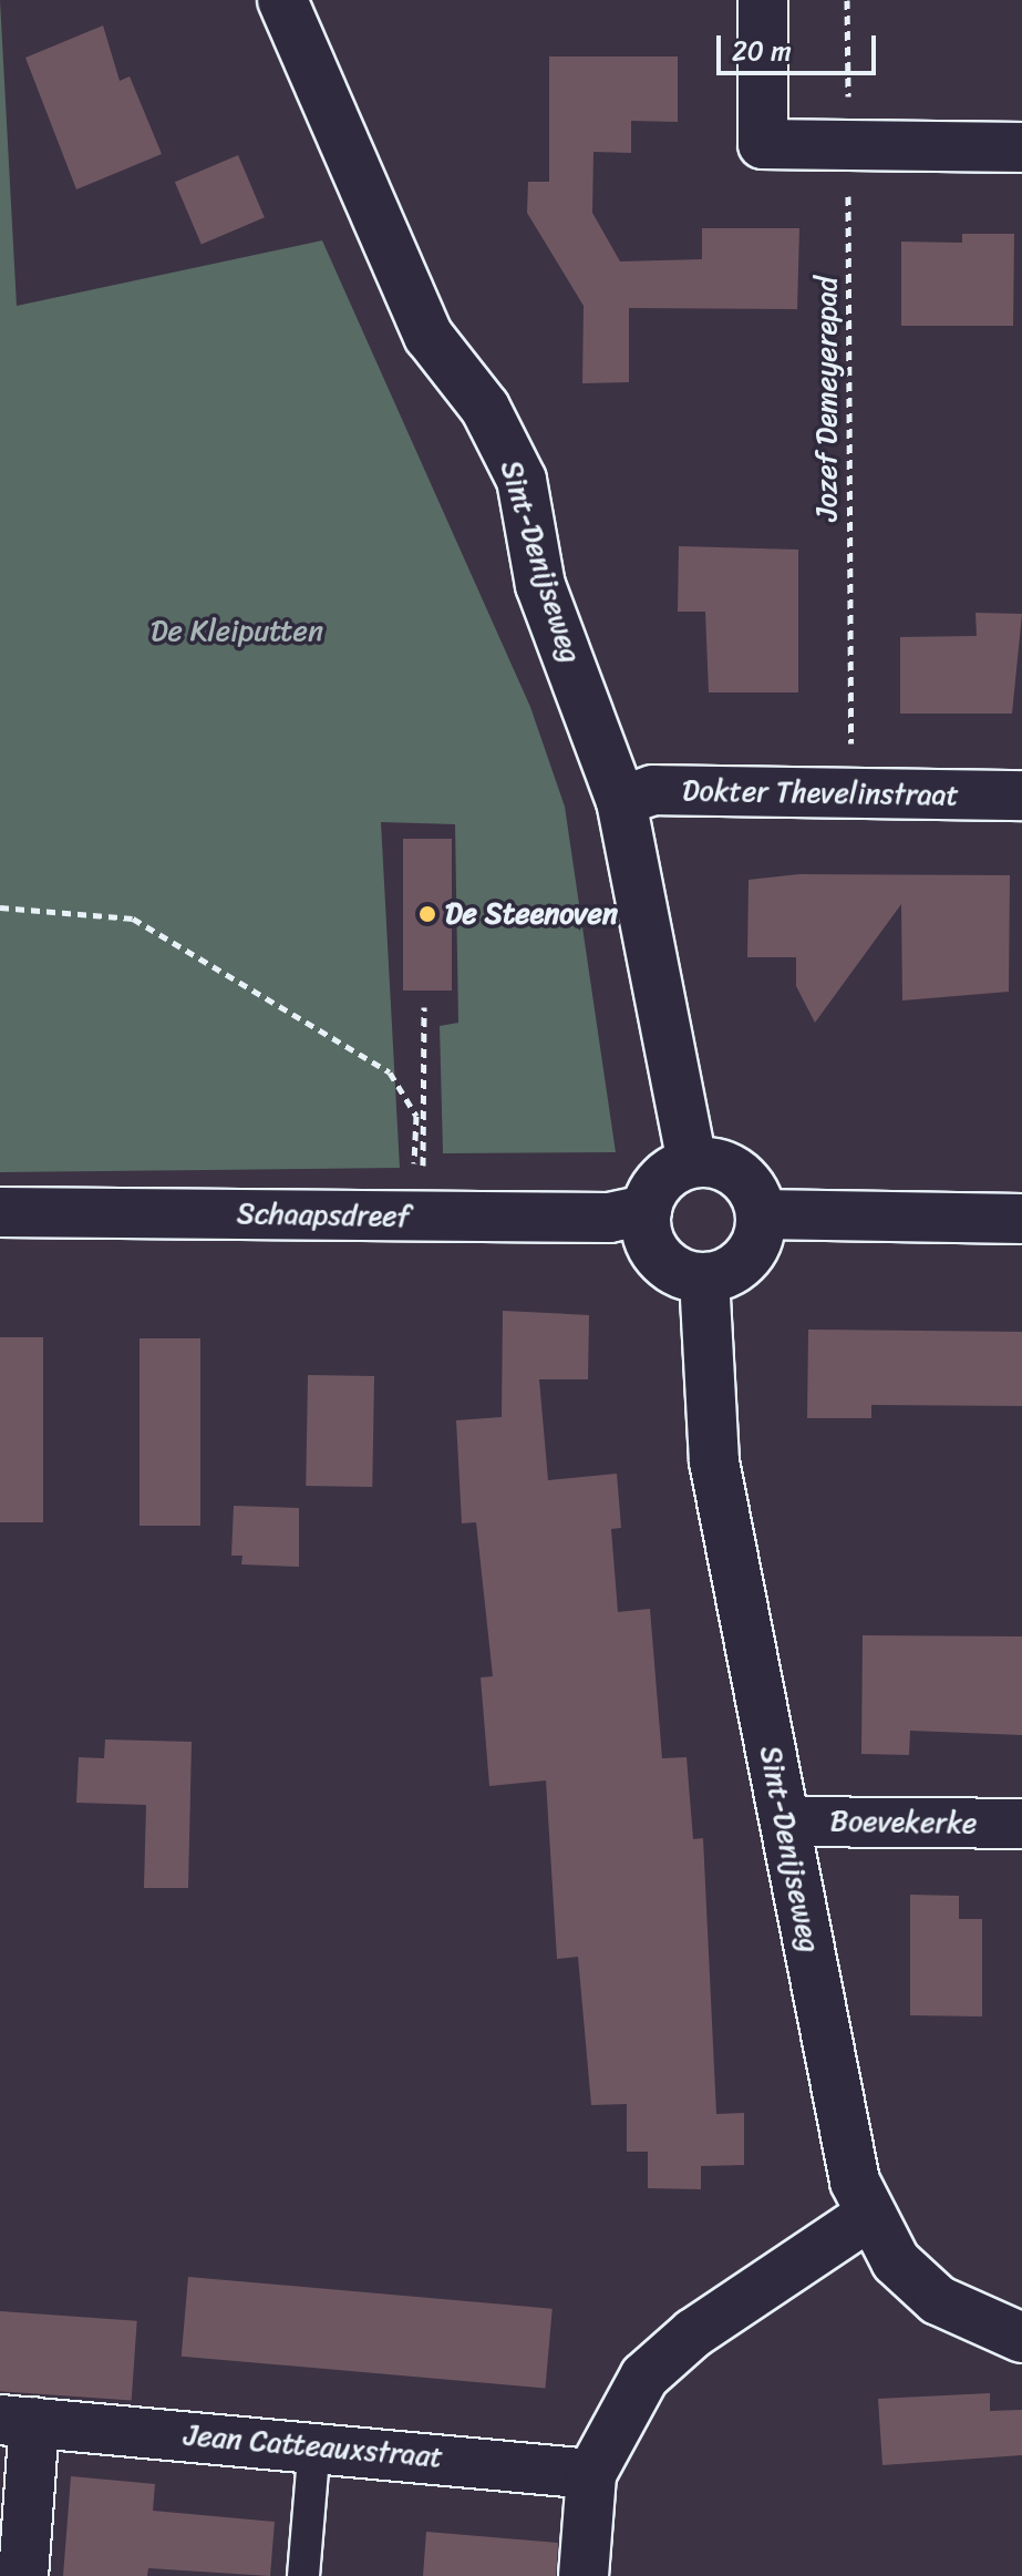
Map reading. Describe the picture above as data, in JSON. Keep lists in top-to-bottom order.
{
  "streets": {
    "street": [
      "Sint-Denijseweg",
      "Dokter Thevelinstraat",
      "Schaapsdreef",
      "Boevekerke",
      "Jean Catteauxstraat"
    ],
    "path": ["Jozef Demeyerepad"]
  },
  "crossings": [
    ["Jozef Demeyerepad", "Dokter Thevelinstraat"],
    ["Sint-Denijseweg", "Dokter Thevelinstraat"],
    ["Sint-Denijseweg", "Schaapsdreef"],
    ["Sint-Denijseweg", "Boevekerke"]
  ],
  "parks": ["De Kleiputten"],
  "places": ["De Steenoven"],
  "scale_bar": "20 m"
}
